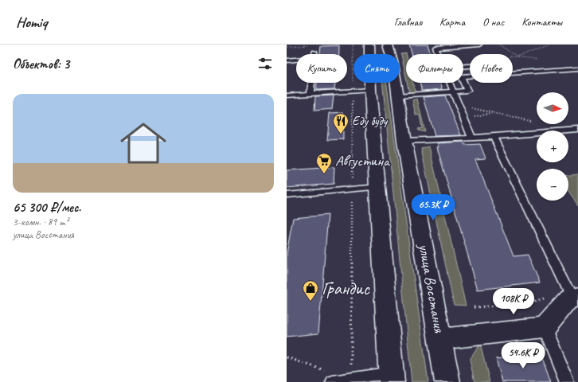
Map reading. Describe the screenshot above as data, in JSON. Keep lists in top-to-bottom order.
{
  "streets": {
    "main road": ["улица Восстания"]
  },
  "places": {
    "restaurant": ["Еду буду"],
    "supermarket": ["Августина"],
    "shop": ["Грандис"]
  },
  "north": "right",
  "page": {
    "header": "Homiq",
    "nav": [
      "Главная",
      "Карта",
      "О нас",
      "Контакты"
    ],
    "heading": "Объектов: 3",
    "chip": [
      "Купить",
      "Снять",
      "Фильтры",
      "Новое"
    ],
    "list": [
      {
        "name": "65 300 ₽/мес.",
        "note": "3-комн. · 89 m² · улица Восстания"
      }
    ],
    "map_buttons": ["+", "−"],
    "price": ["65.3K ₽", "108K ₽", "54.6K ₽"]
  }
}
